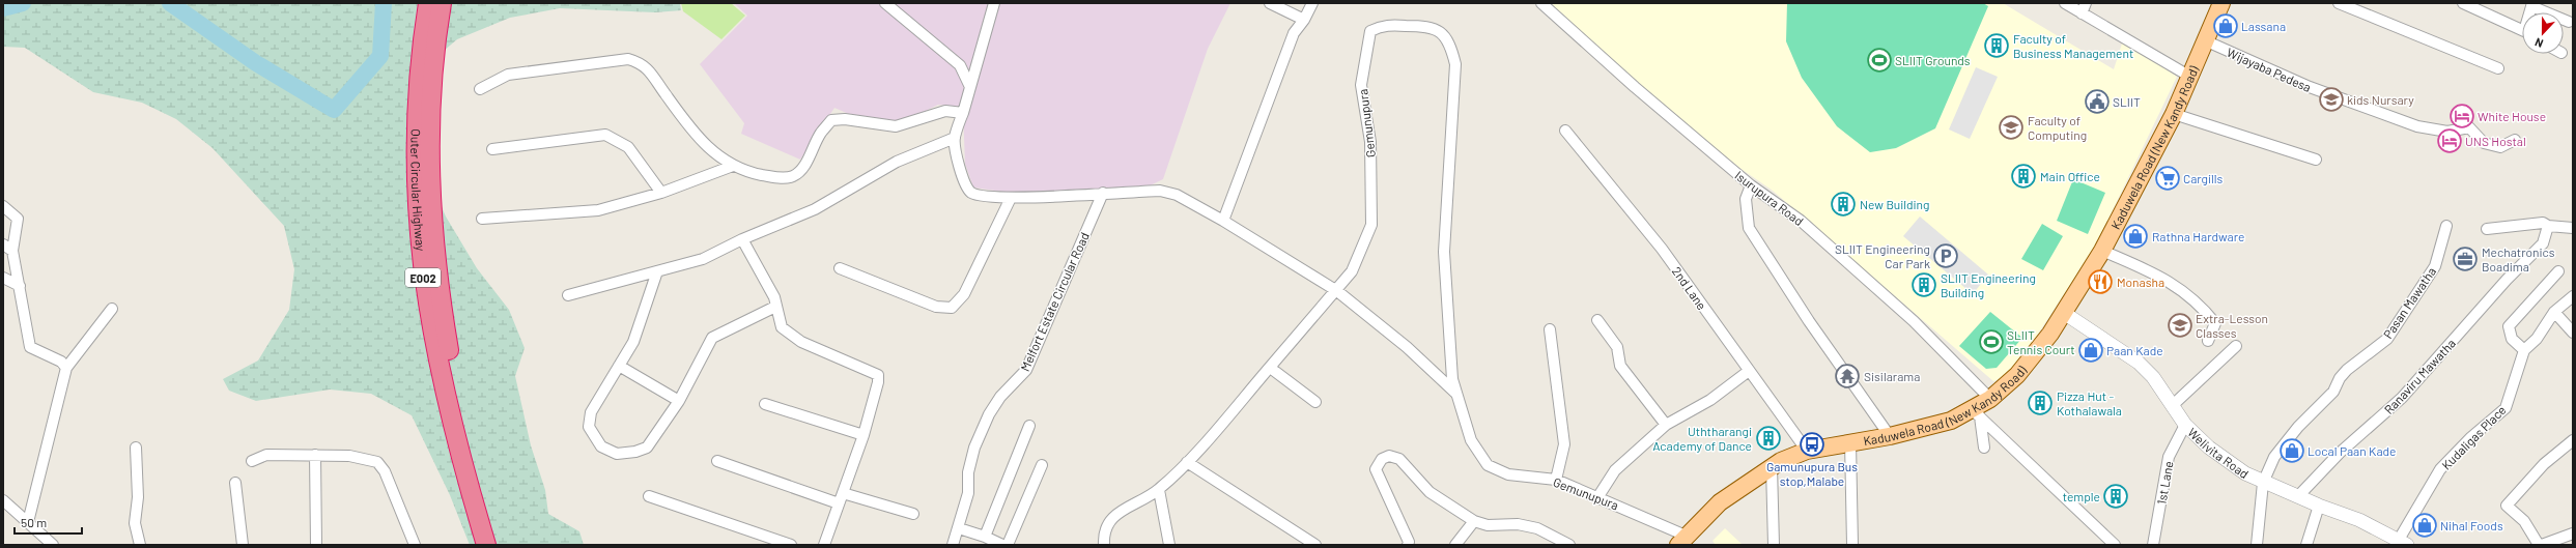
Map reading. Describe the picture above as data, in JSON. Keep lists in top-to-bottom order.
{
  "streets": {
    "highway": ["Outer Circular Highway", "E002"],
    "main road": ["Kaduwela Road (New Kandy Road)"],
    "street": [
      "Wijayaba Pedesa",
      "Gemunupura",
      "Isurupura Road",
      "2nd Lane",
      "Melfort Estate Circular Road",
      "Pasan Mawatha",
      "Ranaviru Mawatha",
      "Kudaligas Place",
      "Welivita Road",
      "1st Lane"
    ]
  },
  "crossings": [
    ["Wijayaba Pedesa", "Kaduwela Road (New Kandy Road)"],
    ["Gemunupura", "Kaduwela Road (New Kandy Road)"],
    ["Kaduwela Road (New Kandy Road)", "Isurupura Road"],
    ["Kaduwela Road (New Kandy Road)", "2nd Lane"],
    ["Kaduwela Road (New Kandy Road)", "Welivita Road"],
    ["Pasan Mawatha", "Welivita Road"],
    ["Ranaviru Mawatha", "Welivita Road"],
    ["Kudaligas Place", "Welivita Road"],
    ["Welivita Road", "1st Lane"]
  ],
  "places": {
    "shop": [
      "Lassana",
      "Rathna Hardware",
      "Paan Kade",
      "Local Paan Kade",
      "Nihal Foods"
    ],
    "building": [
      "Faculty of Business Management",
      "Main Office",
      "New Building",
      "SLIIT Engineering Building",
      "Pizza Hut - Kothalawala",
      "Uththarangi Academy of Dance",
      "temple"
    ],
    "sports": ["SLIIT Grounds", "SLIIT Tennis Court"],
    "school or university": ["kids Nursary", "Faculty of Computing", "Extra-Lesson Classes"],
    "public building": ["SLIIT"],
    "hotel": ["White House", "UNS Hostal"],
    "supermarket": ["Cargills"],
    "parking": ["SLIIT Engineering Car Park"],
    "office": ["Mechatronics Boadima"],
    "restaurant": ["Monasha"],
    "temple": ["Sisilarama"],
    "bus stop": ["Gamunupura Bus stop,Malabe"]
  },
  "scale_bar": "50 m",
  "north": "bottom"
}
